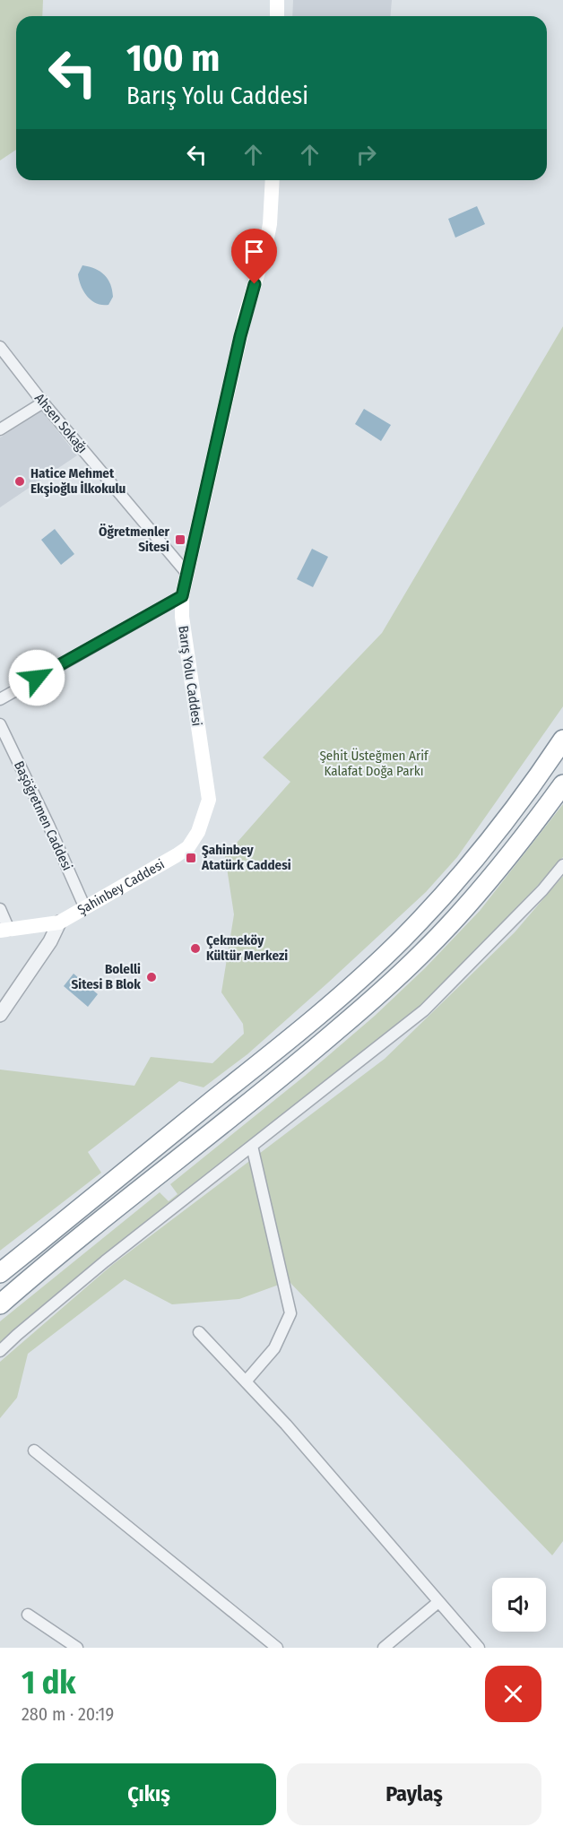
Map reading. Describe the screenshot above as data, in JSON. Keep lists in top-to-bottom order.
{
  "streets": {
    "main road": ["Barış Yolu Caddesi", "Şahinbey Caddesi"],
    "street": ["Ahsen Sokağı", "Başöğretmen Caddesi"]
  },
  "crossings": [
    ["Ahsen Sokağı", "Barış Yolu Caddesi"],
    ["Barış Yolu Caddesi", "Şahinbey Caddesi"],
    ["Başöğretmen Caddesi", "Şahinbey Caddesi"]
  ],
  "parks": ["Şehit Üsteğmen Arif Kalafat Doğa Parkı"],
  "places": {
    "other": ["Hatice Mehmet Ekşioğlu İlkokulu", "Çekmeköy Kültür Merkezi", "Bolelli Sitesi B Blok"],
    "transit": ["Öğretmenler Sitesi", "Şahinbey Atatürk Caddesi"]
  },
  "page": {
    "turn": ["100 m", "Barış Yolu Caddesi"],
    "heading": ["1 dk", "280 m · 20:19"],
    "buttons": ["Çıkış", "Paylaş"]
  }
}
